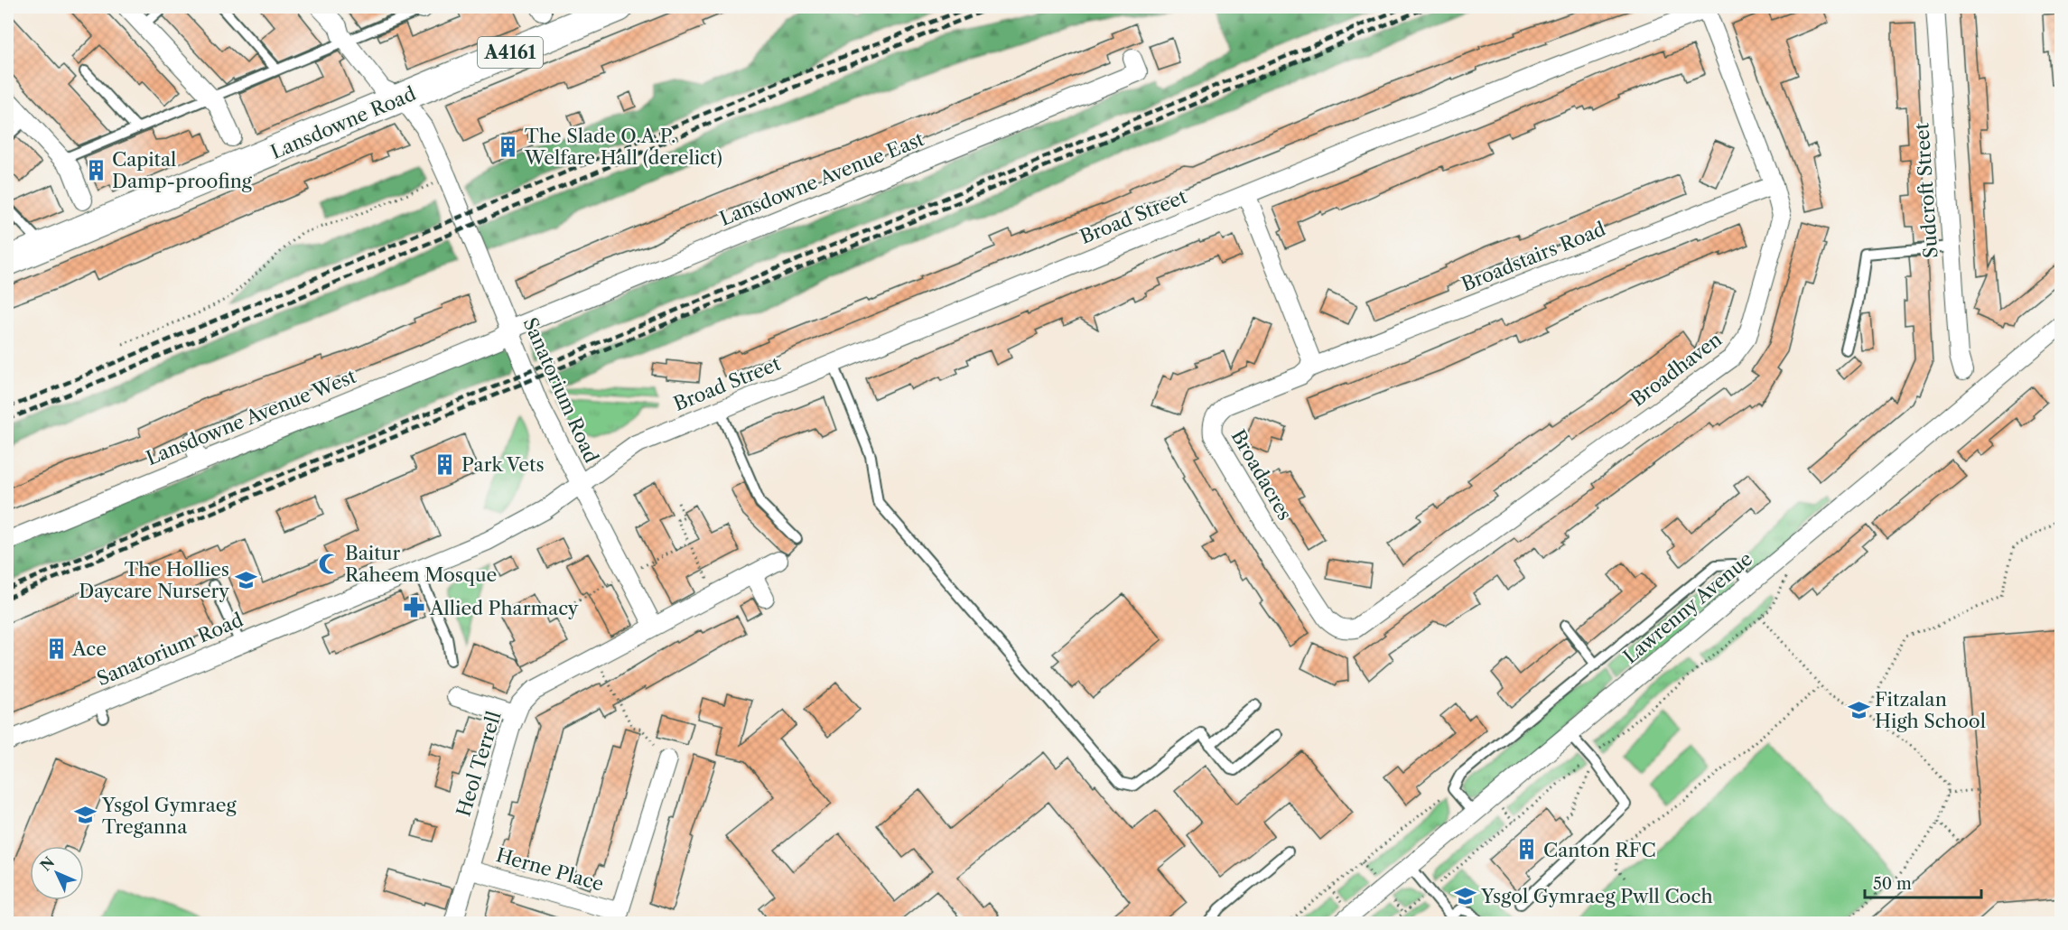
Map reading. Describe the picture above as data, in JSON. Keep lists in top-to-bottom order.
{
  "streets": {
    "main road": ["A4161", "Lansdowne Road"],
    "street": [
      "Lansdowne Avenue East",
      "Sudcroft Street",
      "Broad Street",
      "Broadstairs Road",
      "Broadhaven",
      "Sanatorium Road",
      "Lansdowne Avenue West",
      "Broadacres",
      "Lawrenny Avenue",
      "Heol Terrell",
      "Herne Place"
    ]
  },
  "crossings": [
    ["Lansdowne Road", "Sanatorium Road"],
    ["Lansdowne Avenue East", "Sanatorium Road"],
    ["Lansdowne Avenue East", "Lansdowne Avenue West"],
    ["Broad Street", "Broadhaven"],
    ["Broad Street", "Sanatorium Road"],
    ["Broadstairs Road", "Broadhaven"],
    ["Broadstairs Road", "Broadacres"],
    ["Broadhaven", "Broadacres"],
    ["Sanatorium Road", "Lansdowne Avenue West"],
    ["Heol Terrell", "Herne Place"]
  ],
  "places": {
    "building": [
      "The Slade O.A.P. Welfare Hall (derelict)",
      "Capital Damp-proofing",
      "Park Vets",
      "Ace",
      "Canton RFC"
    ],
    "mosque": ["Baitur Raheem Mosque"],
    "school or university": [
      "The Hollies Daycare Nursery",
      "Fitzalan High School",
      "Ysgol Gymraeg Treganna",
      "Ysgol Gymraeg Pwll Coch"
    ],
    "pharmacy": ["Allied Pharmacy"]
  },
  "scale_bar": "50 m",
  "north": "top left"
}
